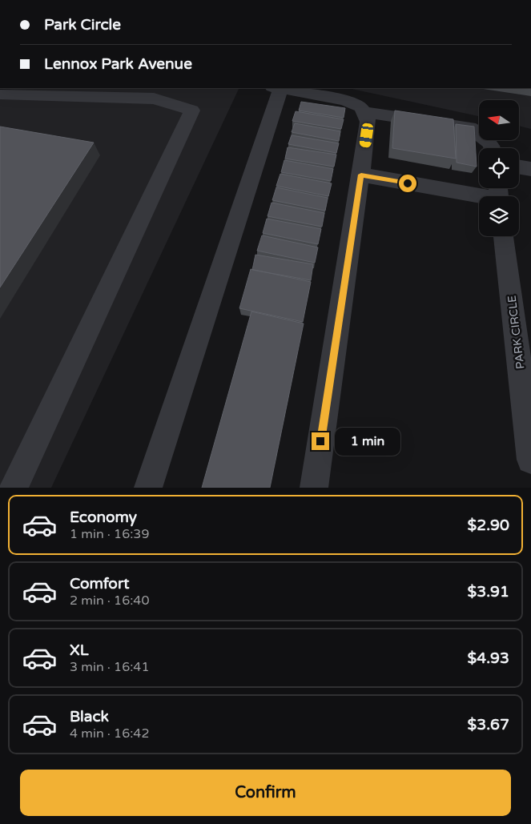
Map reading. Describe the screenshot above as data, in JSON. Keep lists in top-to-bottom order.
{
  "streets": {
    "street": ["PARK CIRCLE"]
  },
  "north": "left",
  "page": {
    "banner": ["Park Circle", "Lennox Park Avenue"],
    "bubble": "1 min",
    "list": [
      {
        "name": "Economy",
        "note": "1 min · 16:39",
        "value": "$2.90"
      },
      {
        "name": "Comfort",
        "note": "2 min · 16:40",
        "value": "$3.91"
      },
      {
        "name": "XL",
        "note": "3 min · 16:41",
        "value": "$4.93"
      },
      {
        "name": "Black",
        "note": "4 min · 16:42",
        "value": "$3.67"
      }
    ],
    "buttons": "Confirm"
  }
}
